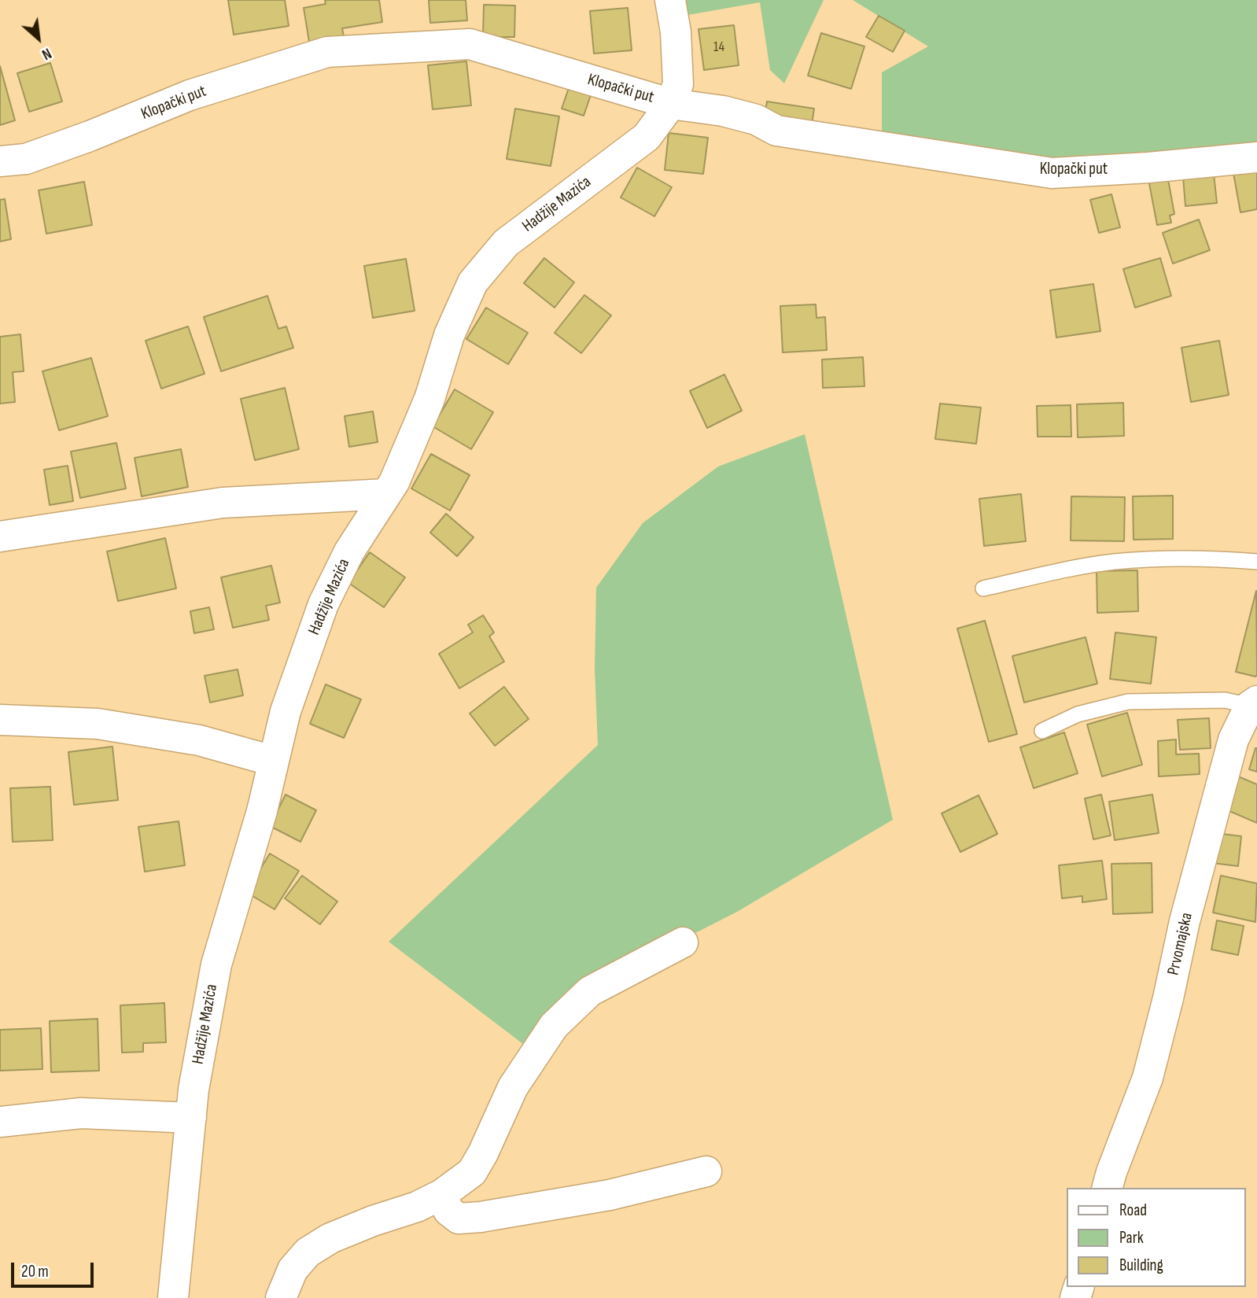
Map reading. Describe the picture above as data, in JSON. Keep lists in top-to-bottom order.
{
  "streets": {
    "street": ["Klopački put", "Hadžije Mazića", "Prvomajska"]
  },
  "crossings": [
    ["Klopački put", "Hadžije Mazića"]
  ],
  "house_numbers": ["14"],
  "legend": ["Road", "Park", "Building"],
  "scale_bar": "20 m",
  "north": "bottom right"
}
